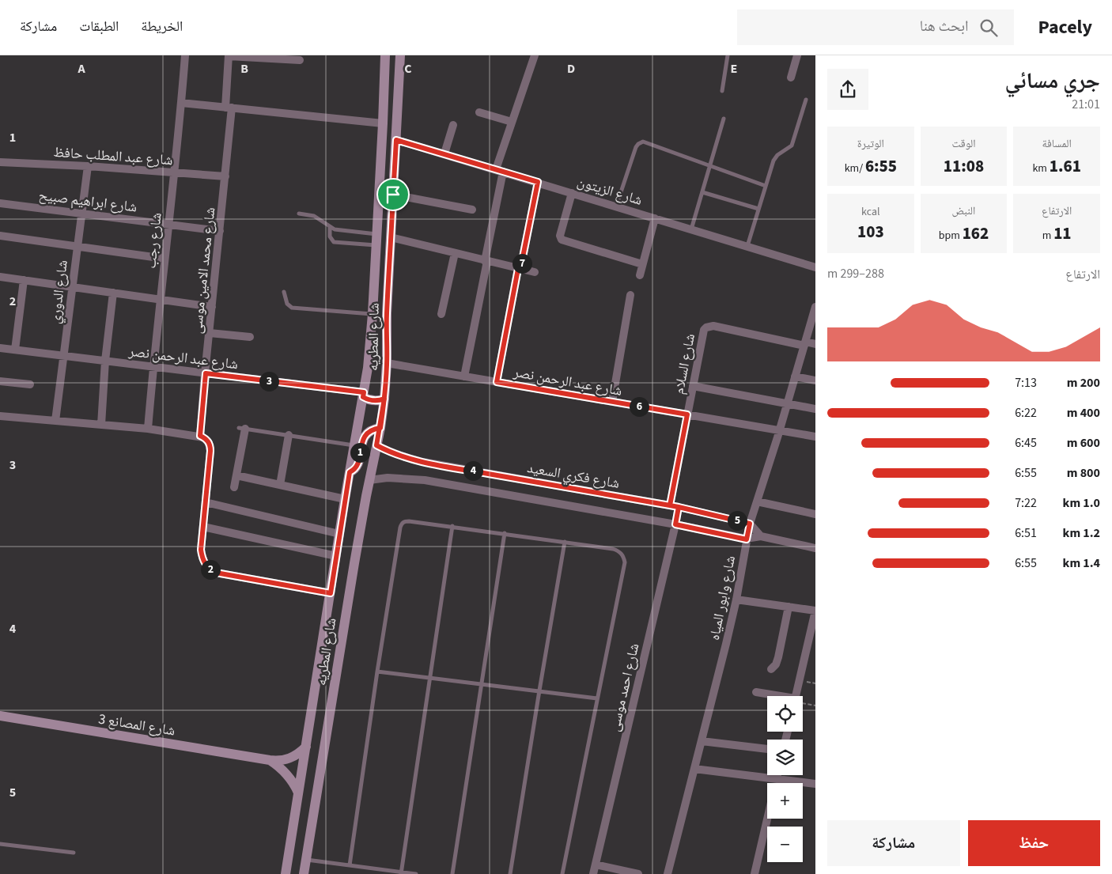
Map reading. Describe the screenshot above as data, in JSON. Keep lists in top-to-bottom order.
{
  "streets": {
    "main road": ["شارع المطريه", "شارع المصانع 3"],
    "street": [
      "شارع عبد المطلب حافظ",
      "شارع الزيتون",
      "شارع ابراهيم صبيح",
      "شارع رجب",
      "شارع محمد الامين موسى",
      "شارع الدوري",
      "شارع عبد الرحمن نصر",
      "شارع السلام",
      "شارع فكري السعيد",
      "شارع وابور المياه",
      "شارع احمد موسى"
    ]
  },
  "crossings": [
    ["شارع عبد المطلب حافظ", "شارع رجب"],
    ["شارع عبد المطلب حافظ", "شارع محمد الامين موسى"],
    ["شارع عبد المطلب حافظ", "شارع الدوري"],
    ["شارع الزيتون", "شارع المطريه"],
    ["شارع ابراهيم صبيح", "شارع رجب"],
    ["شارع ابراهيم صبيح", "شارع محمد الامين موسى"],
    ["شارع ابراهيم صبيح", "شارع الدوري"],
    ["شارع رجب", "شارع عبد الرحمن نصر"],
    ["شارع محمد الامين موسى", "شارع عبد الرحمن نصر"],
    ["شارع الدوري", "شارع عبد الرحمن نصر"],
    ["شارع المطريه", "شارع عبد الرحمن نصر"],
    ["شارع المطريه", "شارع فكري السعيد"],
    ["شارع المطريه", "شارع المصانع 3"],
    ["شارع عبد الرحمن نصر", "شارع السلام"],
    ["شارع عبد الرحمن نصر", "شارع وابور المياه"],
    ["شارع السلام", "شارع فكري السعيد"],
    ["شارع السلام", "شارع وابور المياه"],
    ["شارع فكري السعيد", "شارع وابور المياه"],
    ["شارع فكري السعيد", "شارع احمد موسى"]
  ],
  "page": {
    "header": "Pacely",
    "search": "ابحث هنا",
    "nav": ["الخريطة", "الطبقات", "مشاركة"],
    "heading": ["جري مسائي", "21:01"],
    "stats": [
      ["المسافة", "1.61 km"],
      ["الوقت", "11:08"],
      ["الوتيرة", "6:55 /km"],
      ["الارتفاع", "11 m"],
      ["النبض", "162 bpm"],
      ["kcal", "103"]
    ],
    "pins": [
      "7",
      "3",
      "6",
      "1",
      "4",
      "5",
      "2"
    ],
    "chart": ["الارتفاع", "288–299 m"],
    "list": [
      {
        "name": "200 m",
        "note": "7:13"
      },
      {
        "name": "400 m",
        "note": "6:22"
      },
      {
        "name": "600 m",
        "note": "6:45"
      },
      {
        "name": "800 m",
        "note": "6:55"
      },
      {
        "name": "1.0 km",
        "note": "7:22"
      },
      {
        "name": "1.2 km",
        "note": "6:51"
      },
      {
        "name": "1.4 km",
        "note": "6:55"
      }
    ],
    "map_buttons": ["+", "−"],
    "buttons": ["حفظ", "مشاركة"]
  },
  "grid": {
    "columns": [
      "A",
      "B",
      "C",
      "D",
      "E"
    ],
    "rows": [
      "1",
      "2",
      "3",
      "4",
      "5"
    ]
  }
}
